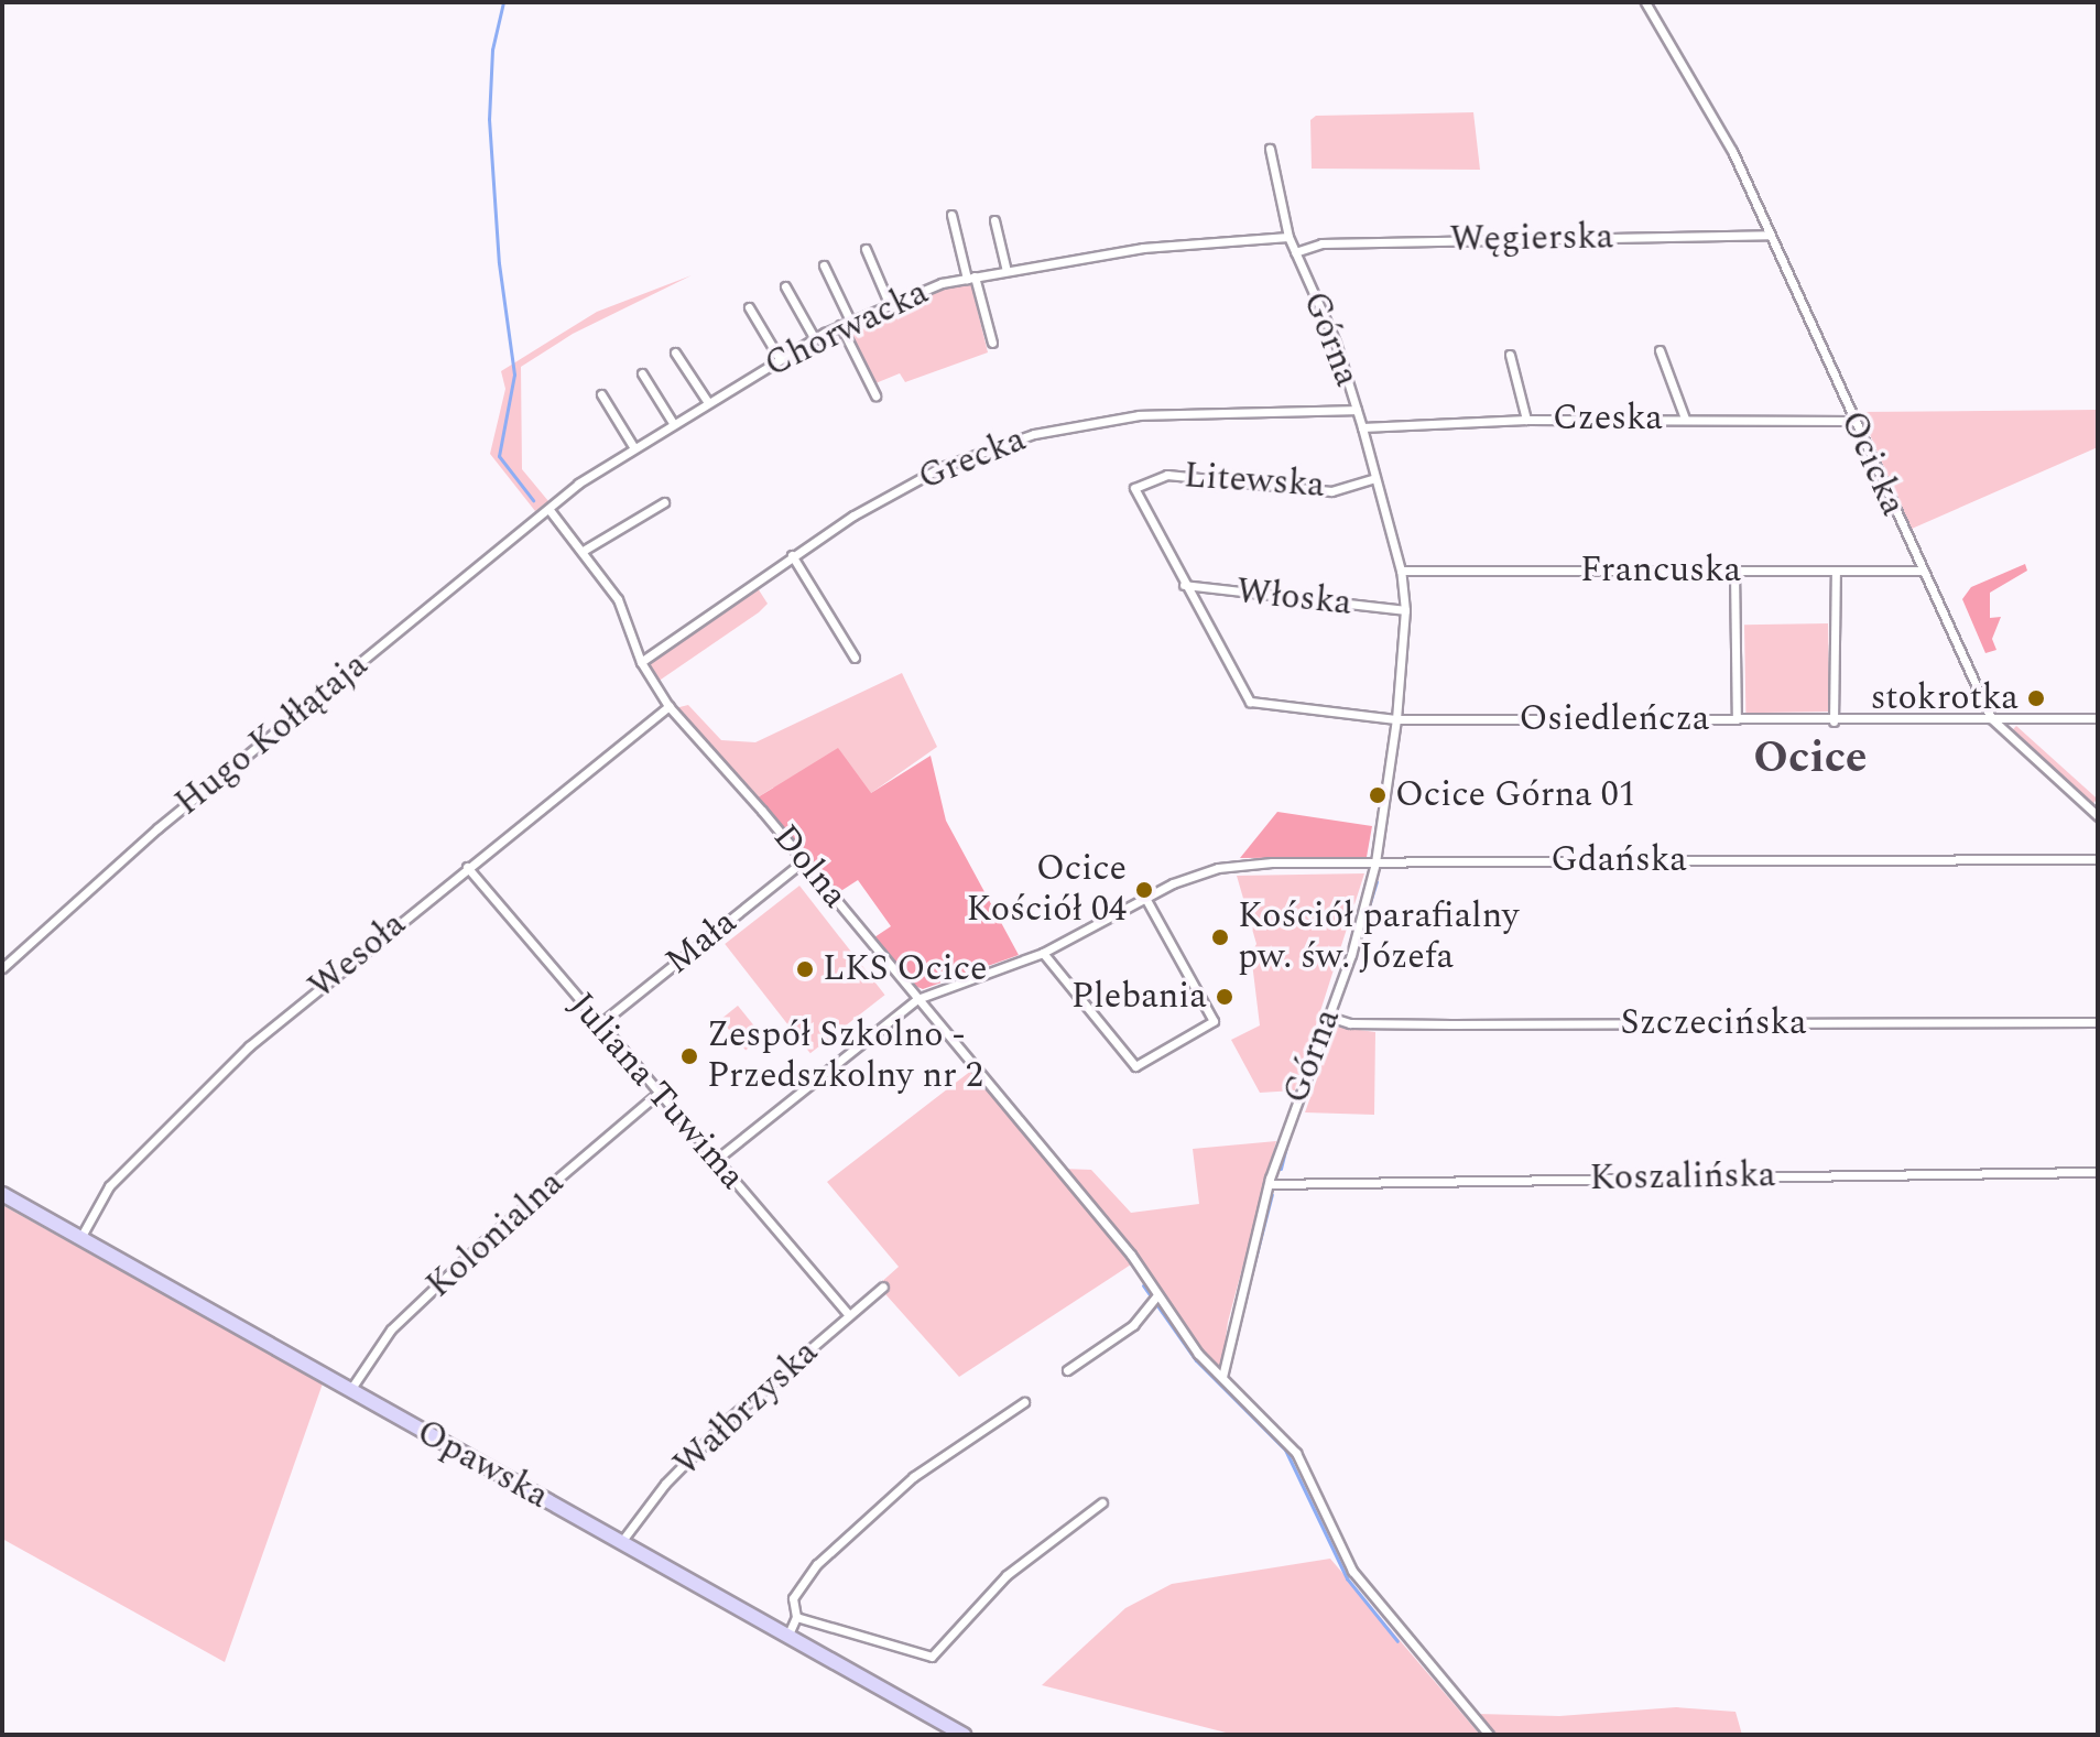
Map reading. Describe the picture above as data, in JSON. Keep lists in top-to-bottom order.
{
  "streets": {
    "main road": ["Opawska"],
    "street": [
      "Węgierska",
      "Chorwacka",
      "Górna",
      "Czeska",
      "Grecka",
      "Ocicka",
      "Litewska",
      "Francuska",
      "Włoska",
      "Osiedleńcza",
      "Hugo Kołłątaja",
      "Gdańska",
      "Dolna",
      "Mała",
      "Wesoła",
      "Szczecińska",
      "Juliana Tuwima",
      "Koszalińska",
      "Kolonialna",
      "Wałbrzyska"
    ]
  },
  "crossings": [
    ["Węgierska", "Górna"],
    ["Węgierska", "Ocicka"],
    ["Chorwacka", "Górna"],
    ["Chorwacka", "Hugo Kołłątaja"],
    ["Chorwacka", "Dolna"],
    ["Górna", "Czeska"],
    ["Górna", "Grecka"],
    ["Górna", "Litewska"],
    ["Górna", "Francuska"],
    ["Górna", "Włoska"],
    ["Górna", "Osiedleńcza"],
    ["Górna", "Gdańska"],
    ["Górna", "Dolna"],
    ["Górna", "Szczecińska"],
    ["Górna", "Koszalińska"],
    ["Czeska", "Ocicka"],
    ["Grecka", "Dolna"],
    ["Ocicka", "Francuska"],
    ["Ocicka", "Osiedleńcza"],
    ["Litewska", "Włoska"],
    ["Litewska", "Osiedleńcza"],
    ["Włoska", "Osiedleńcza"],
    ["Hugo Kołłątaja", "Dolna"],
    ["Gdańska", "Dolna"],
    ["Gdańska", "Juliana Tuwima"],
    ["Dolna", "Mała"],
    ["Dolna", "Wesoła"],
    ["Mała", "Juliana Tuwima"],
    ["Wesoła", "Juliana Tuwima"],
    ["Wesoła", "Opawska"],
    ["Juliana Tuwima", "Kolonialna"],
    ["Juliana Tuwima", "Wałbrzyska"],
    ["Kolonialna", "Opawska"],
    ["Wałbrzyska", "Opawska"]
  ],
  "districts": ["Ocice"],
  "places": [
    "stokrotka",
    "Ocice Górna 01",
    "Ocice Kościół 04",
    "Kościół parafialny pw. św. Józefa",
    "LKS Ocice",
    "Plebania",
    "Zespół Szkolno - Przedszkolny nr 2"
  ]
}
